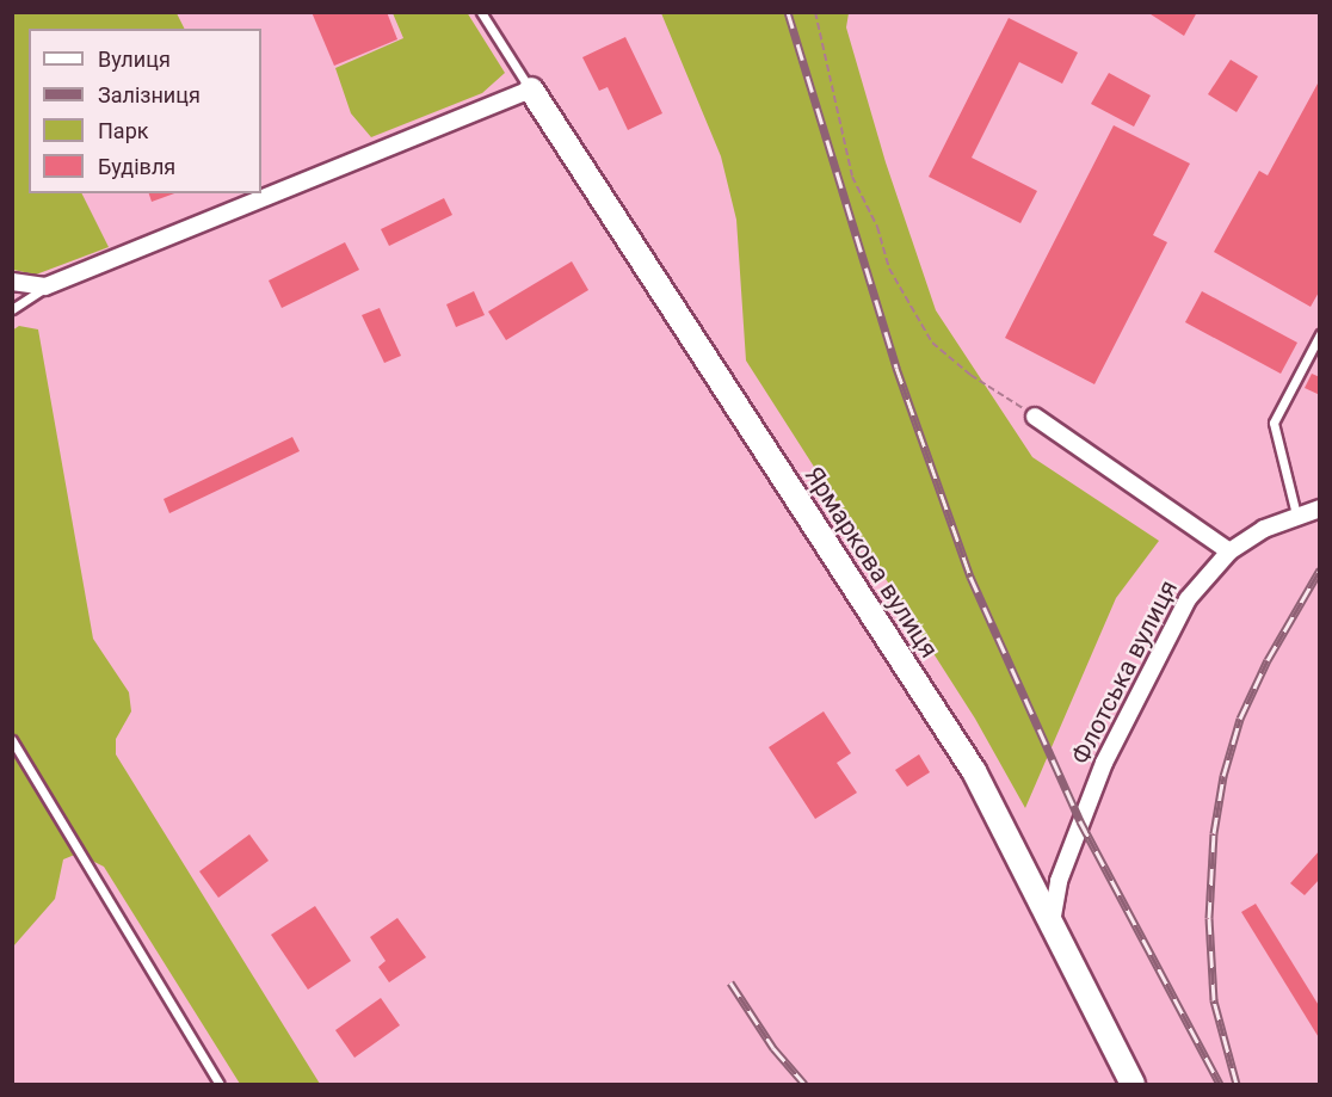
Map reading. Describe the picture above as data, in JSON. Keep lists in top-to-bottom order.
{
  "streets": {
    "street": ["Ярмаркова вулиця", "Флотська вулиця"]
  },
  "crossings": [
    ["Ярмаркова вулиця", "Флотська вулиця"]
  ],
  "legend": [
    "Вулиця",
    "Залізниця",
    "Парк",
    "Будівля"
  ]
}
